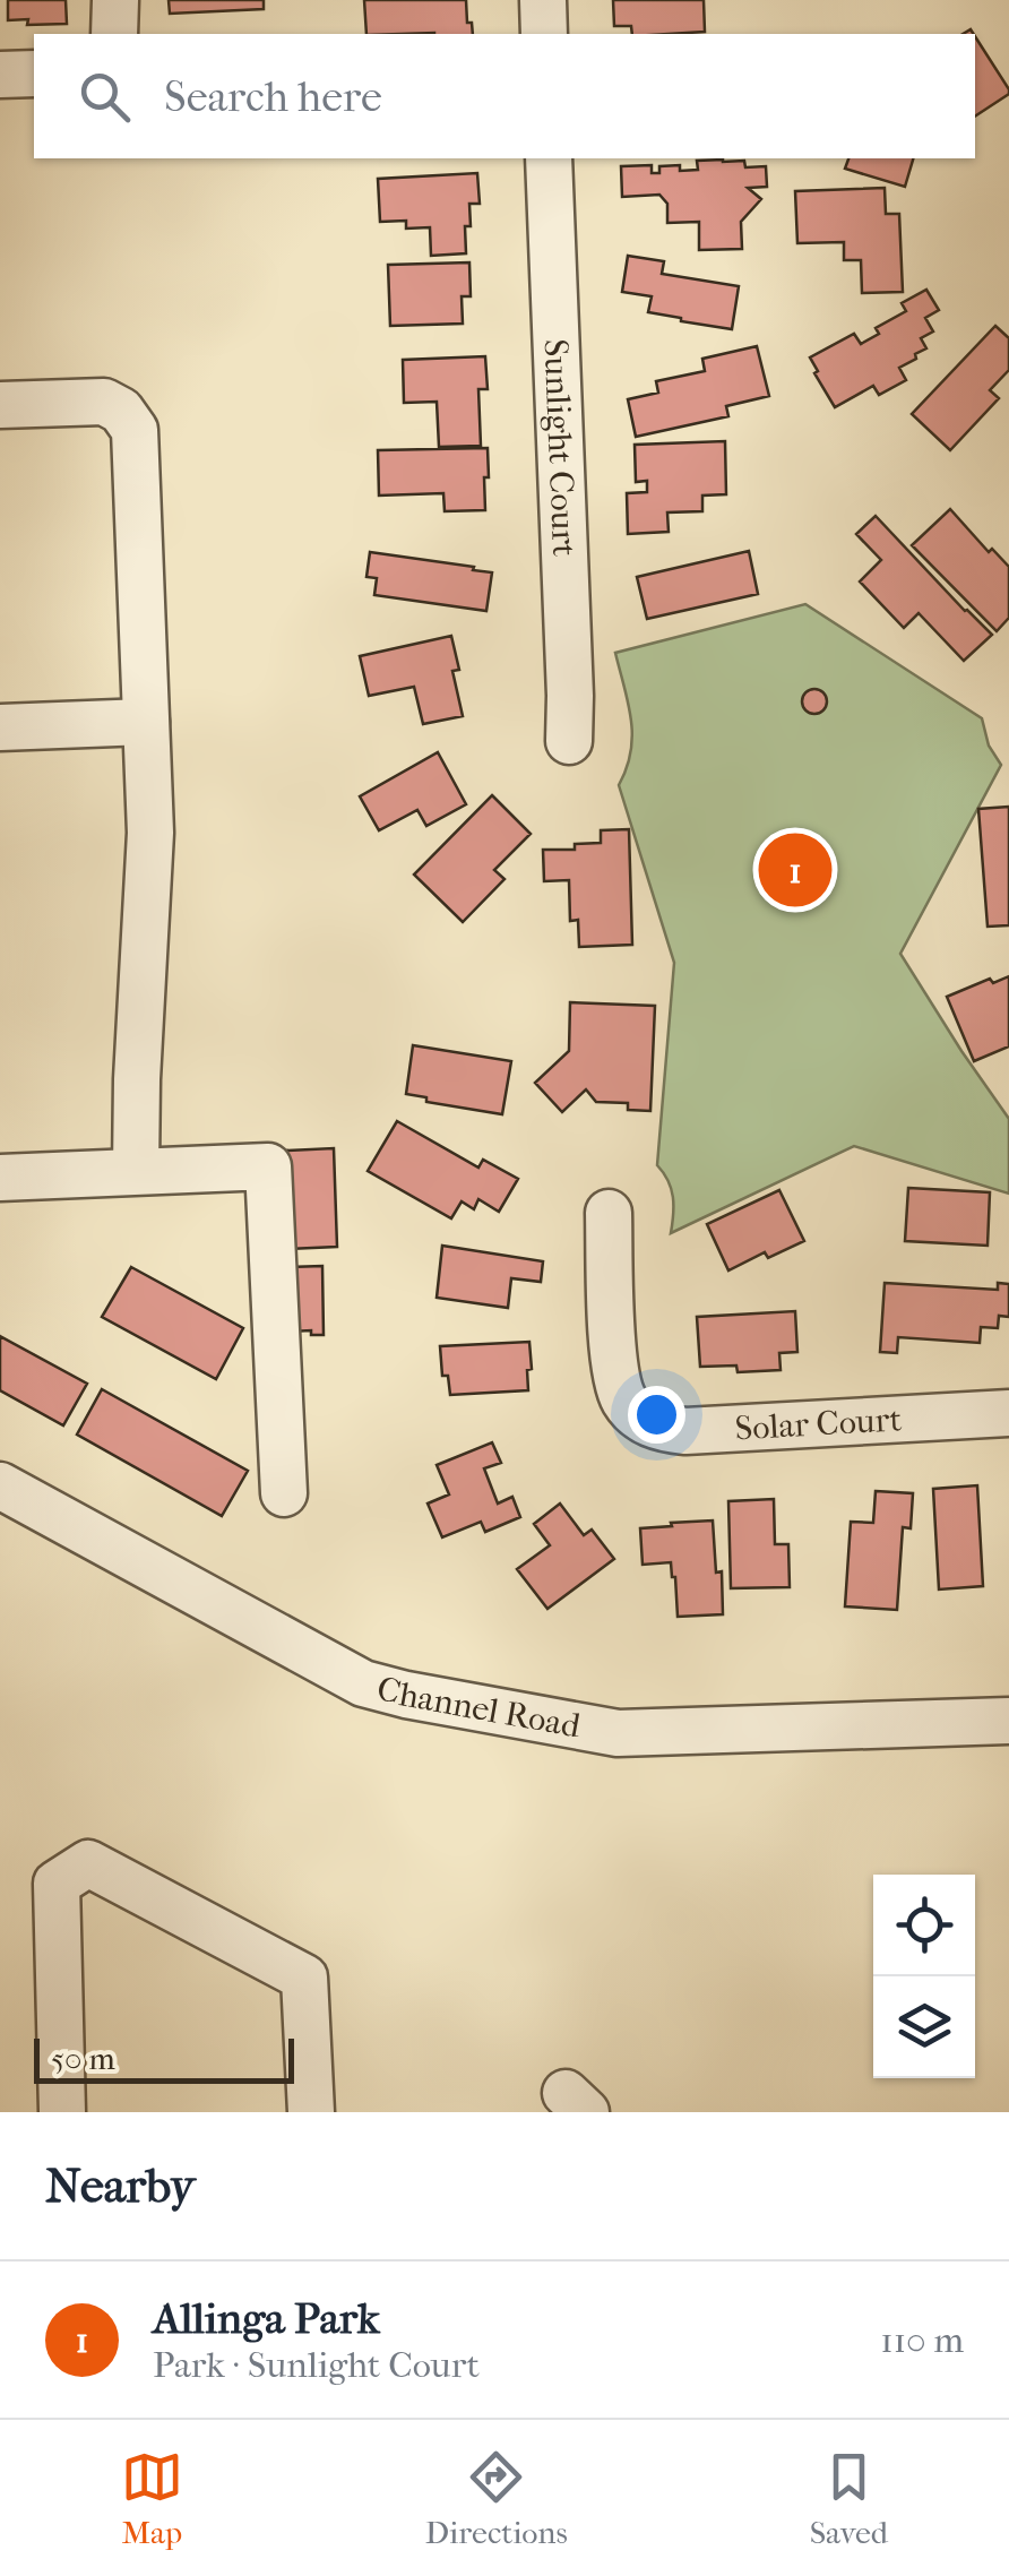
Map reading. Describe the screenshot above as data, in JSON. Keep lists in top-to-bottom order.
{
  "streets": {
    "street": ["Sunlight Court", "Solar Court", "Channel Road"]
  },
  "scale_bar": "50 m",
  "page": {
    "search": "Search here",
    "pins": "1",
    "scale": "50 m",
    "heading": "Nearby",
    "list": [
      {
        "mark": "1",
        "name": "Allinga Park",
        "note": "Park · Sunlight Court",
        "value": "110 m"
      }
    ],
    "nav": ["Map", "Directions", "Saved"]
  }
}
